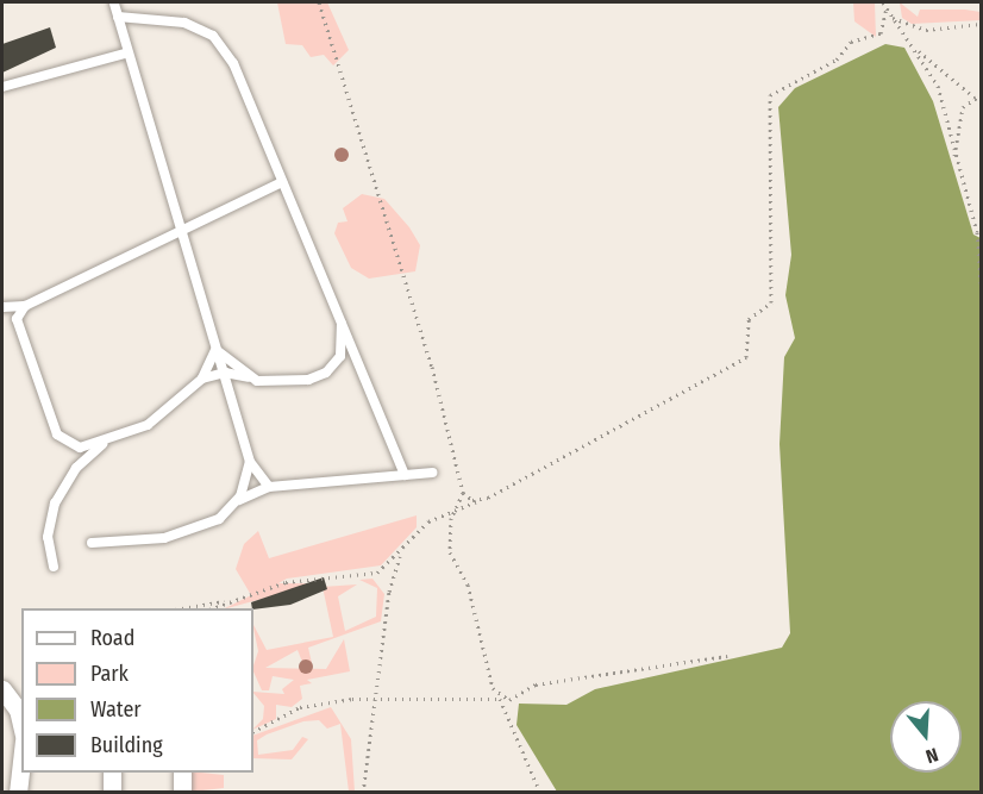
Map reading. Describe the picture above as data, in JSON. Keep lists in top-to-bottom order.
{
  "legend": [
    "Road",
    "Park",
    "Water",
    "Building"
  ],
  "north": "bottom"
}
